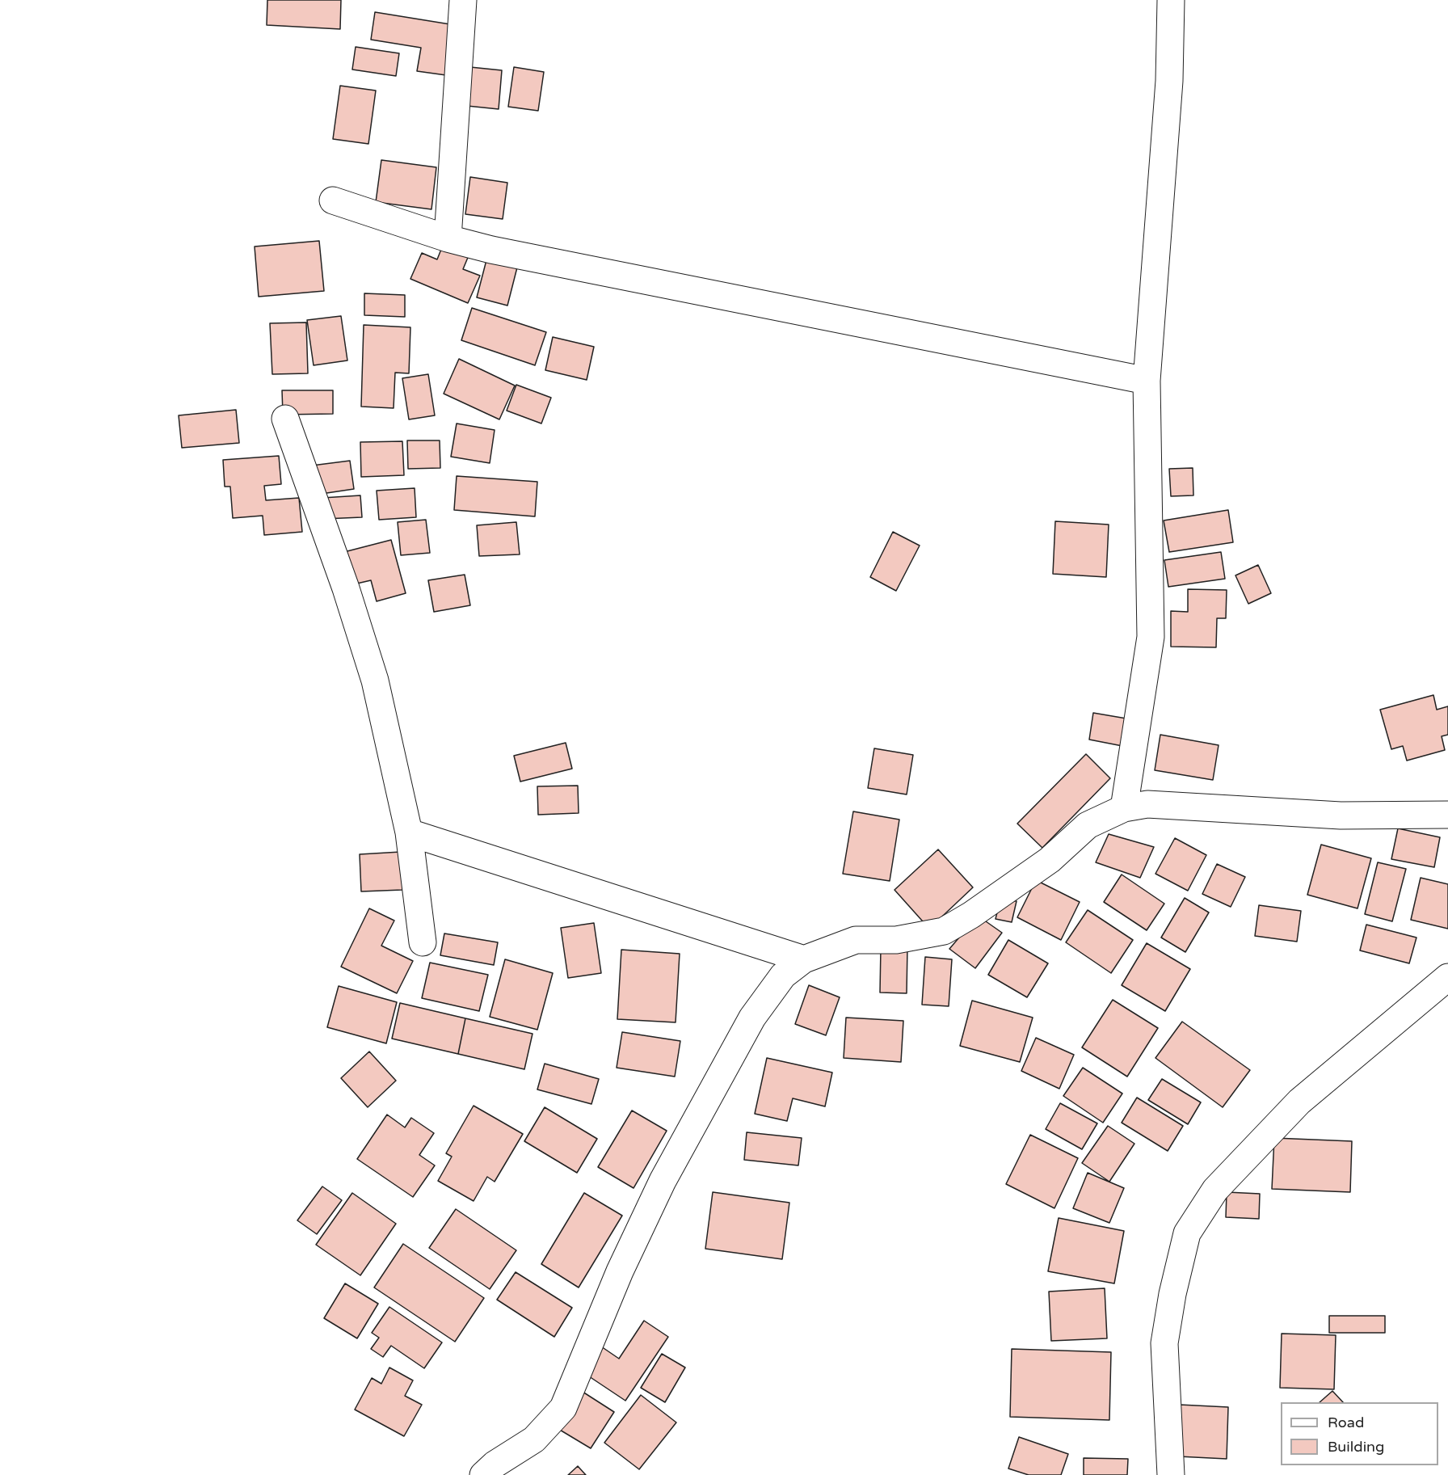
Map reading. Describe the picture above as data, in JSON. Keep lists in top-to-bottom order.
{
  "legend": ["Road", "Building"]
}
